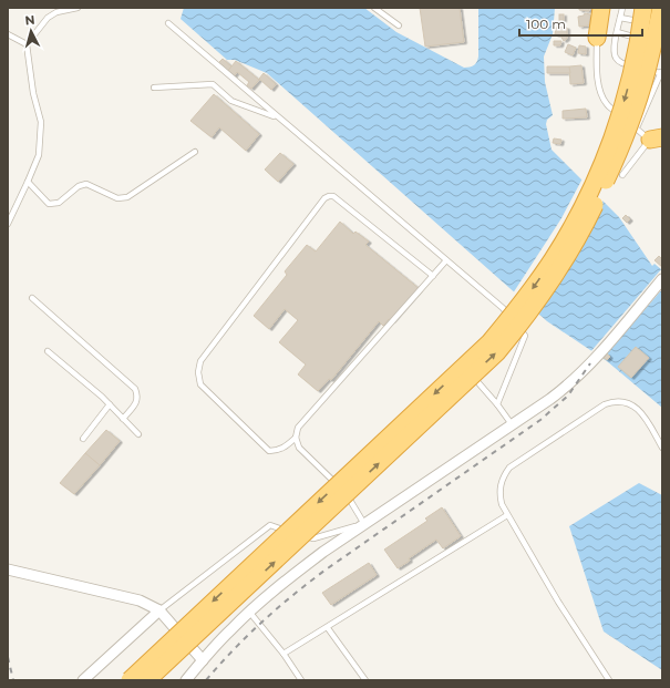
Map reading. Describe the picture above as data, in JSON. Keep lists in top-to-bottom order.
{
  "scale_bar": "100 m",
  "north": "top"
}
